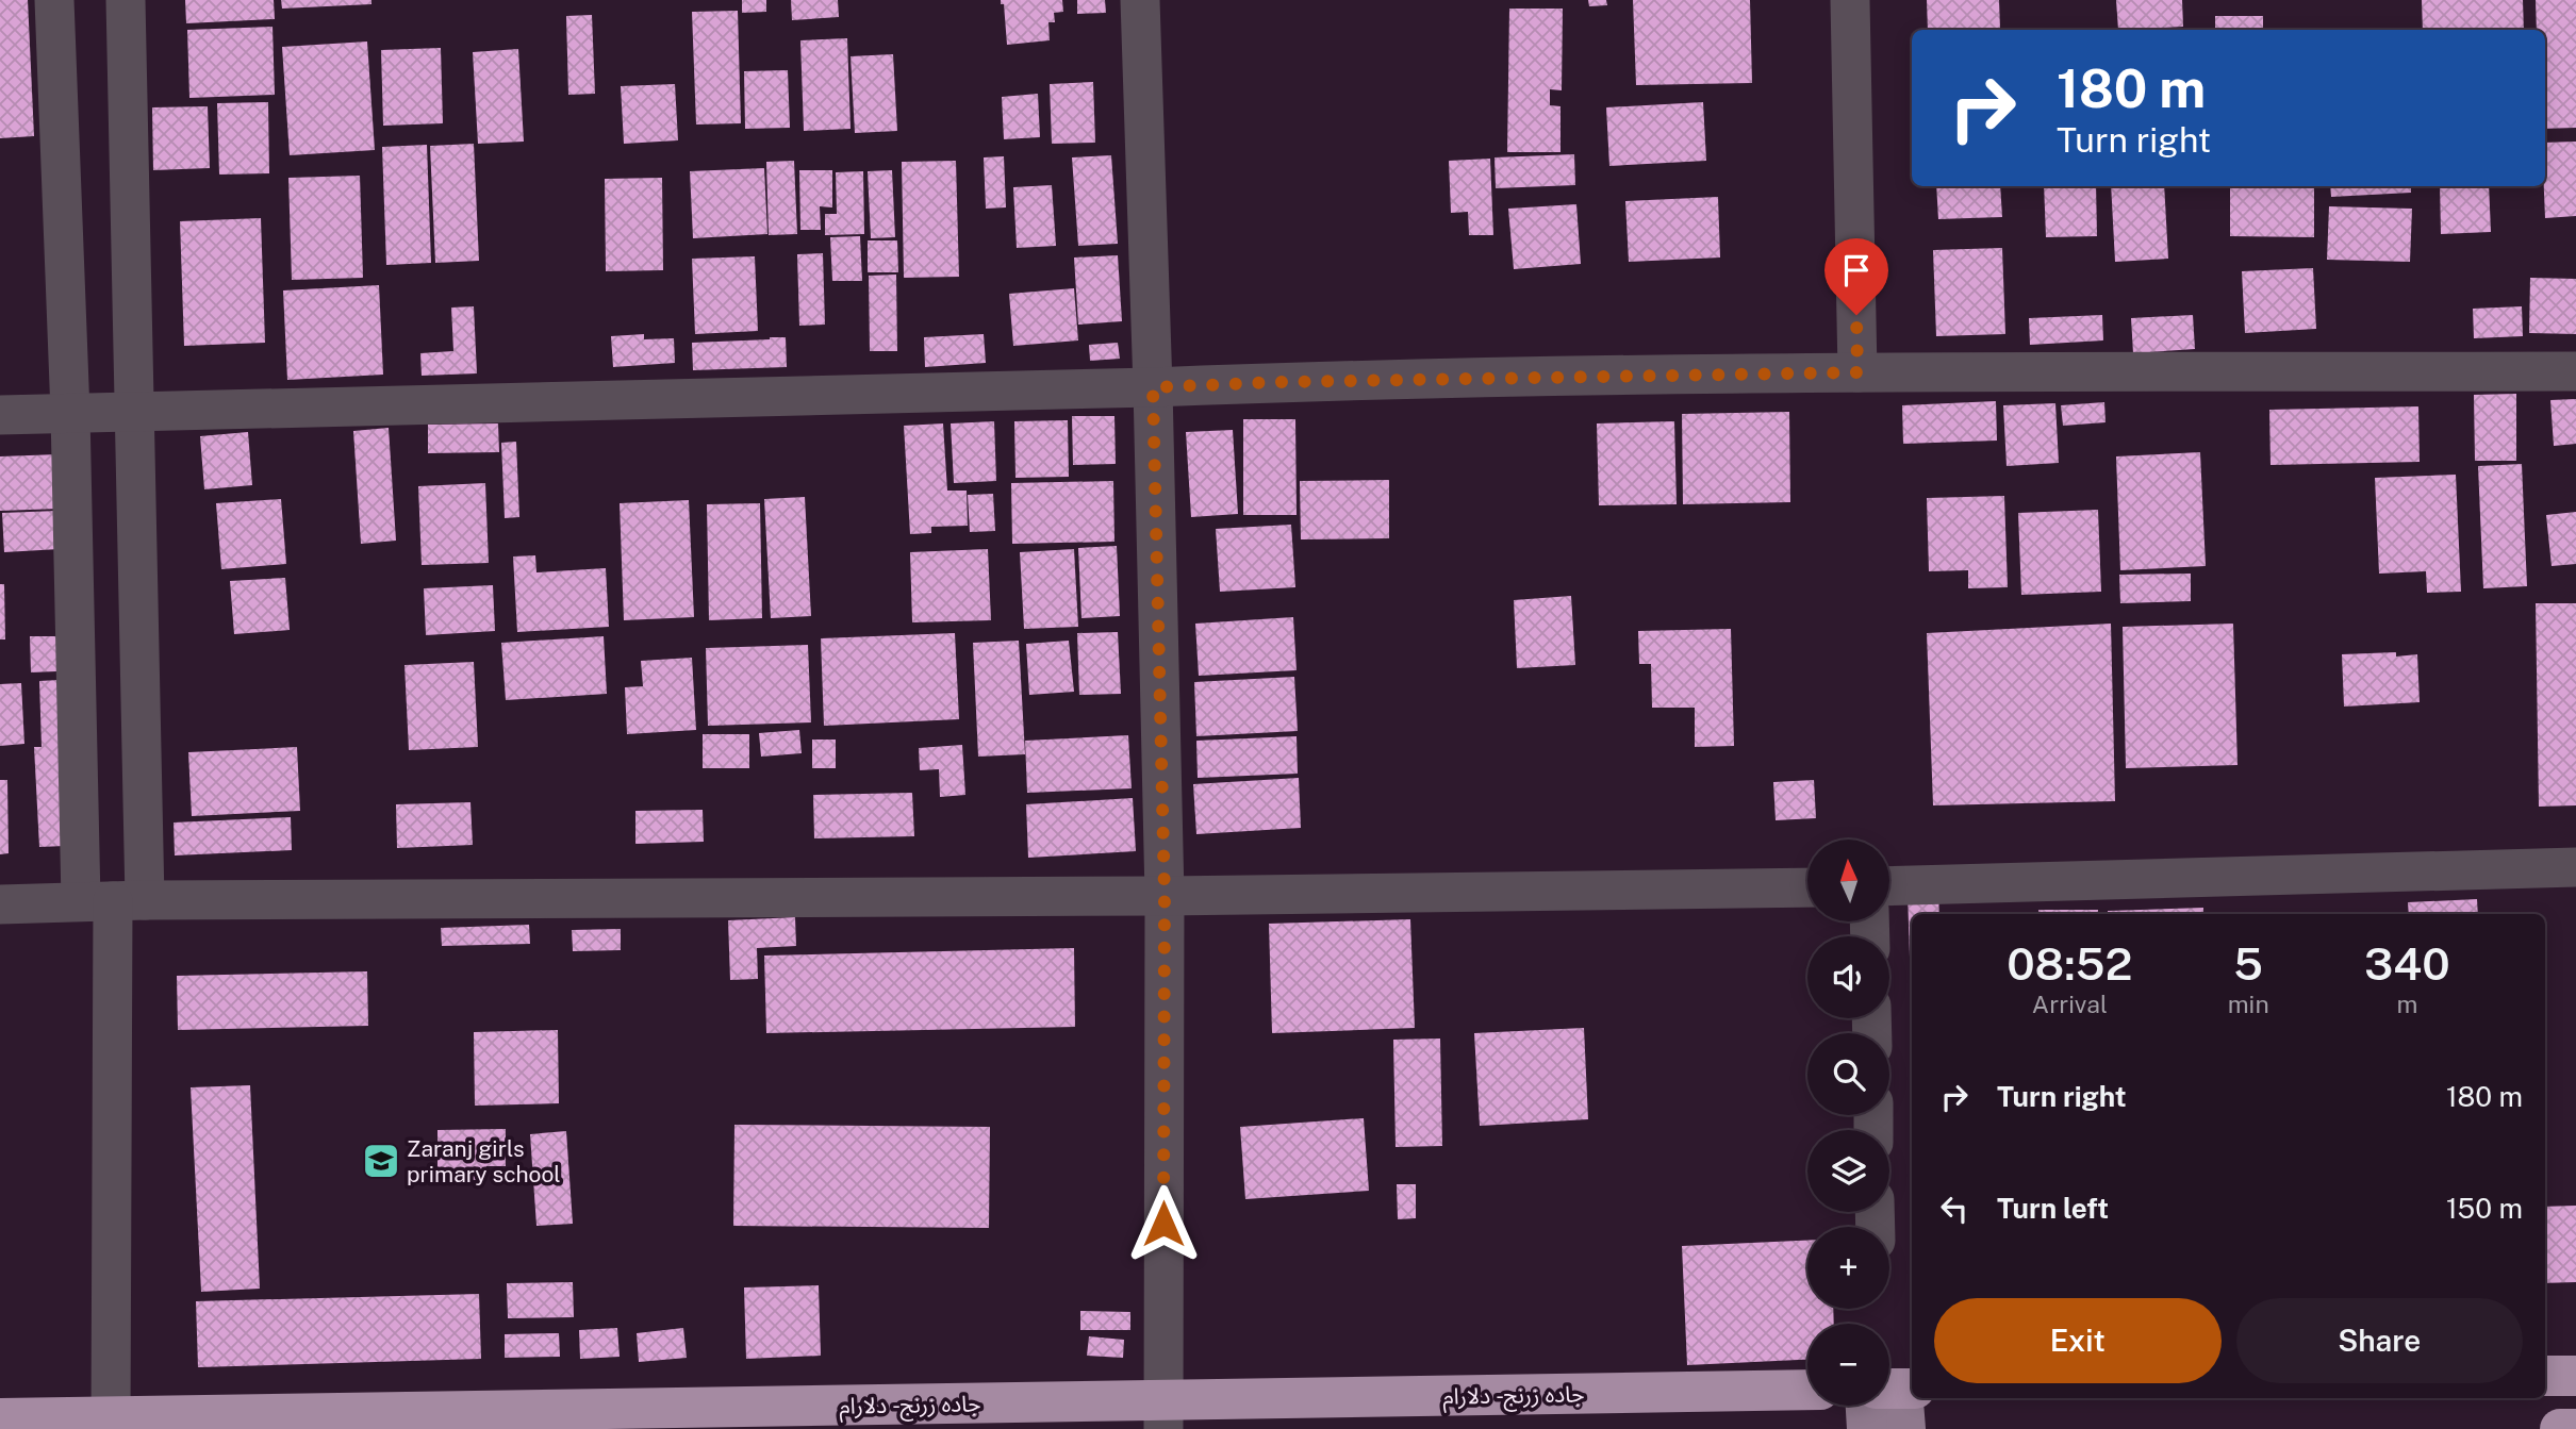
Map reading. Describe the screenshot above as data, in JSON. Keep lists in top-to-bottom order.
{
  "streets": {
    "highway": ["جاده زرنج - دلارام"]
  },
  "places": {
    "school or university": ["Zaranj girls primary school"]
  },
  "north": "top",
  "page": {
    "turn": ["180 m", "Turn right"],
    "map_buttons": ["+", "−"],
    "eta": [
      "08:52",
      "Arrival",
      "5",
      "min",
      "340",
      "m"
    ],
    "list": [
      {
        "name": "Turn right",
        "value": "180 m"
      },
      {
        "name": "Turn left",
        "value": "150 m"
      }
    ],
    "buttons": ["Exit", "Share"]
  }
}
